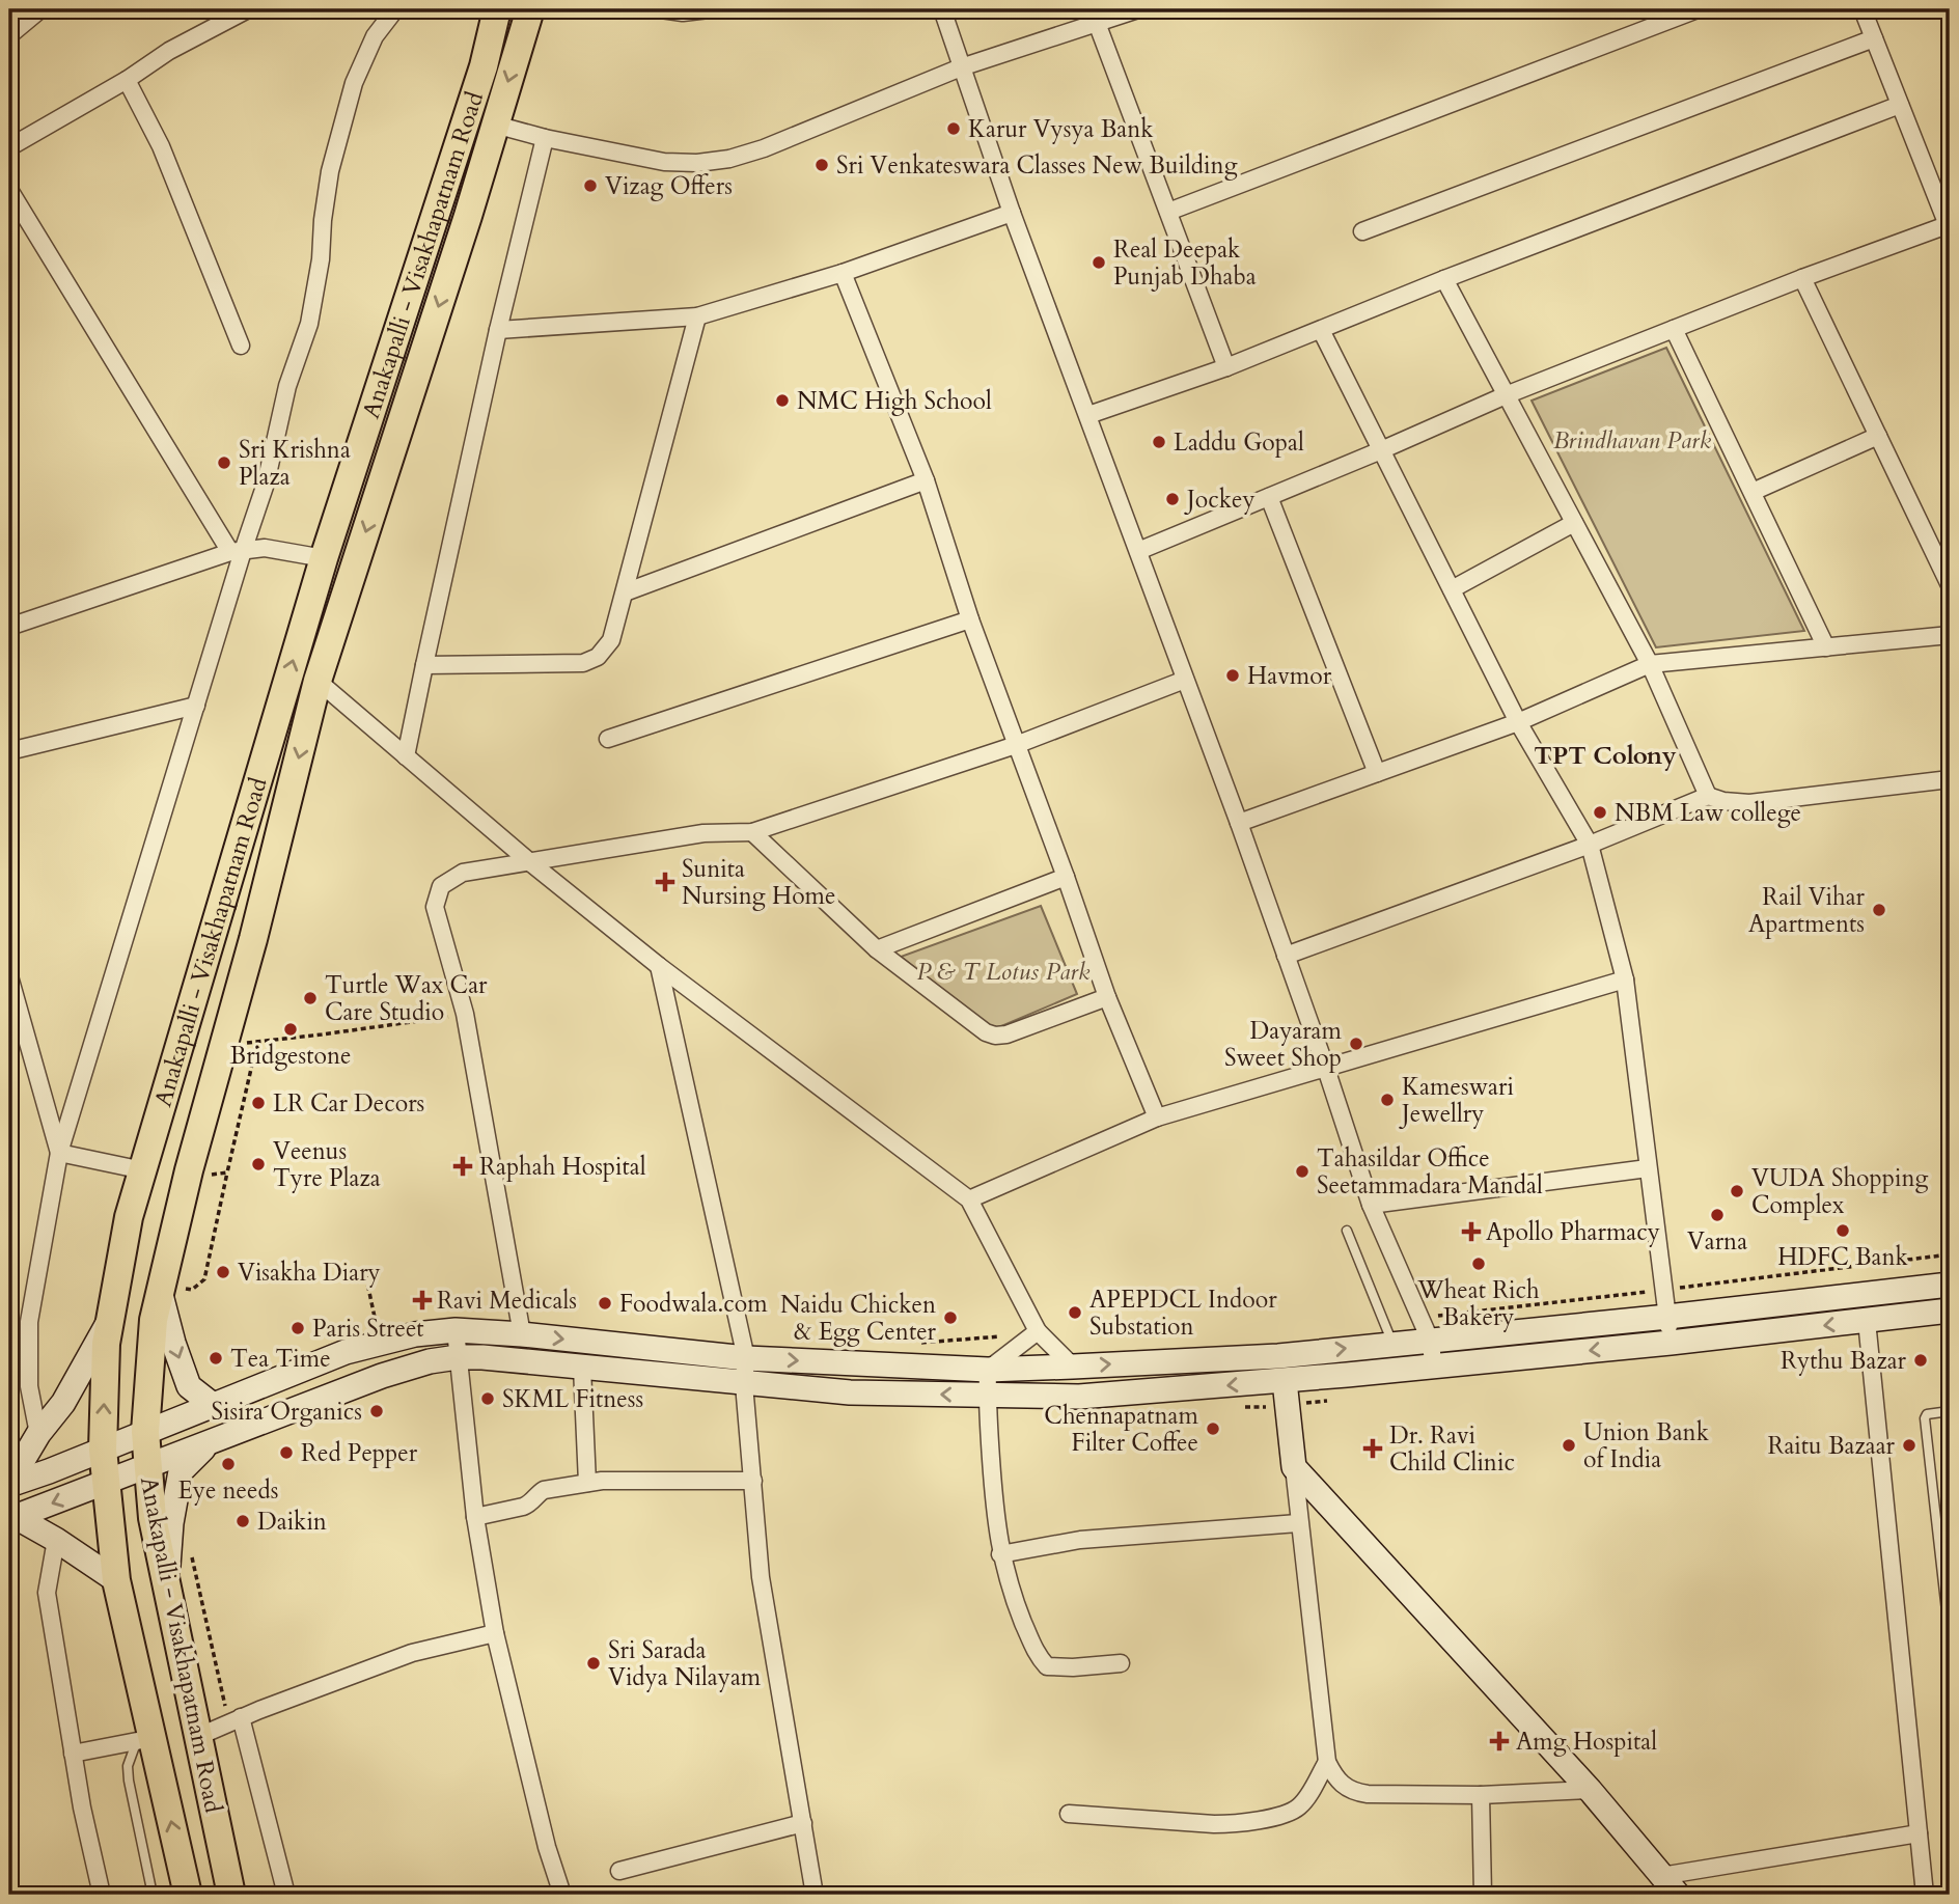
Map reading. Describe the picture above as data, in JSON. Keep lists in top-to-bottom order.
{
  "streets": {
    "main road": ["Anakapalli - Visakhapatnam Road"]
  },
  "districts": ["TPT Colony"],
  "parks": ["Brindhavan Park", "P & T Lotus Park"],
  "places": {
    "other": [
      "Karur Vysya Bank",
      "Sri Venkateswara Classes New Building",
      "Vizag Offers",
      "Real Deepak Punjab Dhaba",
      "NMC High School",
      "Laddu Gopal",
      "Sri Krishna Plaza",
      "Jockey",
      "Havmor",
      "NBM Law college",
      "Rail Vihar Apartments",
      "Turtle Wax Car Care Studio",
      "Bridgestone",
      "Dayaram Sweet Shop",
      "Kameswari Jewellry",
      "LR Car Decors",
      "Veenus Tyre Plaza",
      "Tahasildar Office Seetammadara Mandal",
      "VUDA Shopping Complex",
      "Varna",
      "HDFC Bank",
      "Wheat Rich Bakery",
      "Visakha Diary",
      "Foodwala.com",
      "APEPDCL Indoor Substation",
      "Naidu Chicken & Egg Center",
      "Paris Street",
      "Tea Time",
      "Rythu Bazar",
      "SKML Fitness",
      "Sisira Organics",
      "Chennapatnam Filter Coffee",
      "Union Bank of India",
      "Raitu Bazaar",
      "Red Pepper",
      "Eye needs",
      "Daikin",
      "Sri Sarada Vidya Nilayam"
    ],
    "health": [
      "Sunita Nursing Home",
      "Raphah Hospital",
      "Apollo Pharmacy",
      "Ravi Medicals",
      "Dr. Ravi Child Clinic",
      "Amg Hospital"
    ]
  }
}
